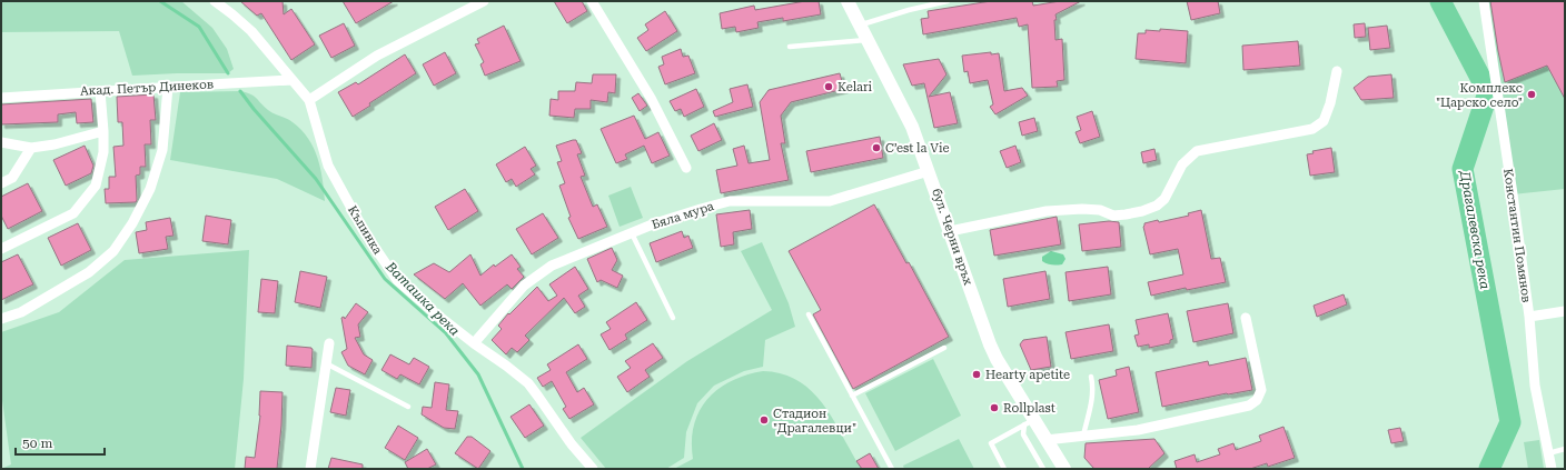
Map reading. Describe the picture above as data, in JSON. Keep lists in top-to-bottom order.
{
  "streets": {
    "main road": ["бул. Черни връх"],
    "street": [
      "Акад. Петър Динеков",
      "Бяла мура",
      "Къпинка",
      "Константин Помянов"
    ]
  },
  "crossings": [
    ["Акад. Петър Динеков", "Къпинка"],
    ["Бяла мура", "Къпинка"],
    ["Бяла мура", "бул. Черни връх"]
  ],
  "water": ["Драгалевска река", "Ваташка река"],
  "places": [
    "Kelari",
    "Комплекс \"Царско село\"",
    "C’est la Vie",
    "Hearty apetite",
    "Rollplast",
    "Стадион \"Драгалевци\""
  ],
  "scale_bar": "50 m"
}
